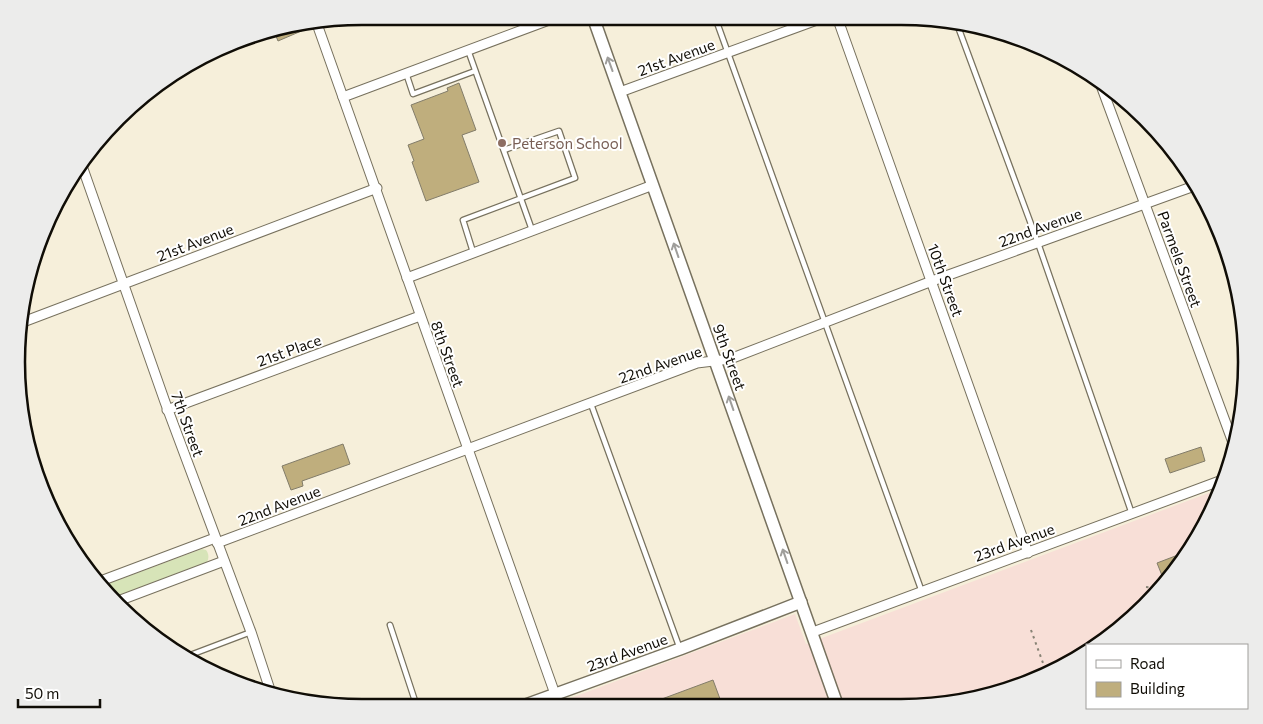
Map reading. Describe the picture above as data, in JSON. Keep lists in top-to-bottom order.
{
  "streets": {
    "street": [
      "21st Avenue",
      "22nd Avenue",
      "Parmele Street",
      "10th Street",
      "21st Place",
      "8th Street",
      "9th Street",
      "7th Street",
      "23rd Avenue"
    ]
  },
  "crossings": [
    ["21st Avenue", "8th Street"],
    ["21st Avenue", "9th Street"],
    ["21st Avenue", "7th Street"],
    ["22nd Avenue", "Parmele Street"],
    ["22nd Avenue", "10th Street"],
    ["22nd Avenue", "8th Street"],
    ["22nd Avenue", "9th Street"],
    ["22nd Avenue", "7th Street"],
    ["10th Street", "23rd Avenue"],
    ["21st Place", "8th Street"],
    ["21st Place", "7th Street"],
    ["8th Street", "23rd Avenue"],
    ["9th Street", "23rd Avenue"]
  ],
  "one_way": ["9th Street"],
  "places": ["Peterson School"],
  "legend": ["Road", "Building"],
  "scale_bar": "50 m"
}
